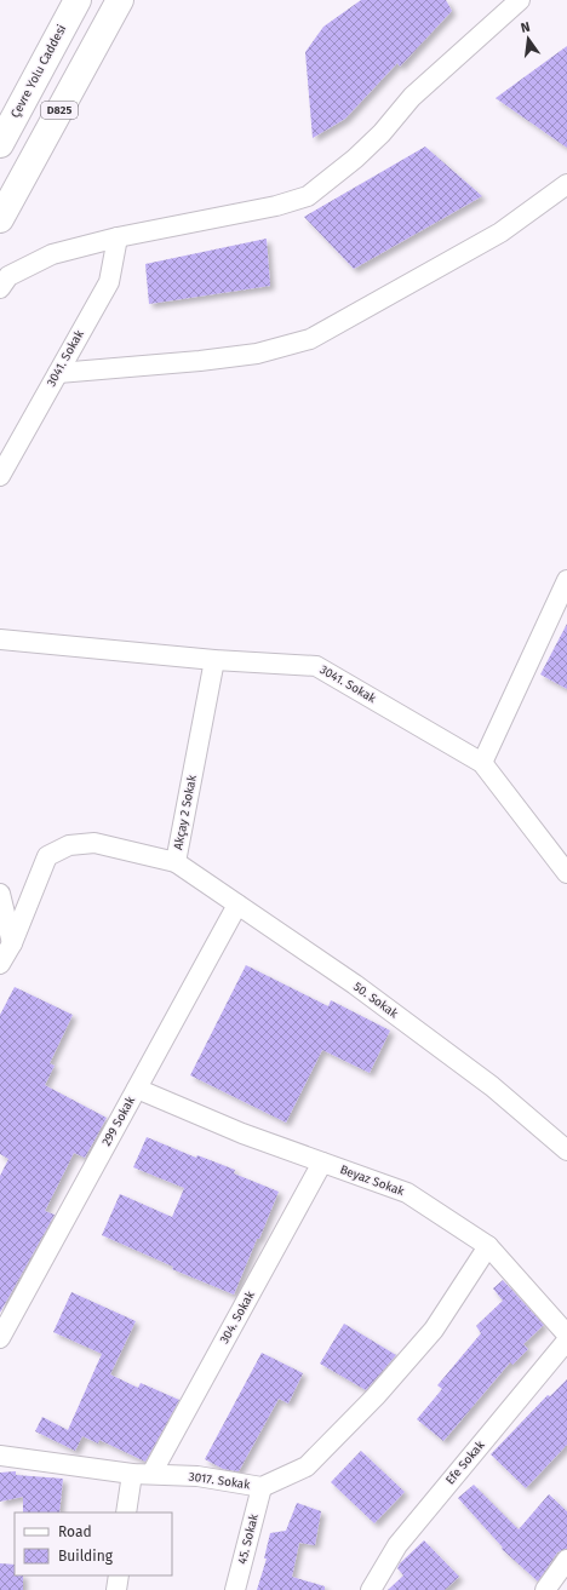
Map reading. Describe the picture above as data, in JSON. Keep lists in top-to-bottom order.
{
  "streets": {
    "highway": ["Çevre Yolu Caddesi", "D825"],
    "street": [
      "3041. Sokak",
      "Akçay 2 Sokak",
      "50. Sokak",
      "299 Sokak",
      "Beyaz Sokak",
      "304. Sokak",
      "Efe Sokak",
      "3017. Sokak",
      "45. Sokak"
    ]
  },
  "crossings": [
    ["3041. Sokak", "Akçay 2 Sokak"],
    ["Akçay 2 Sokak", "50. Sokak"],
    ["50. Sokak", "299 Sokak"],
    ["299 Sokak", "Beyaz Sokak"],
    ["Beyaz Sokak", "304. Sokak"],
    ["Beyaz Sokak", "3017. Sokak"],
    ["304. Sokak", "3017. Sokak"],
    ["3017. Sokak", "45. Sokak"]
  ],
  "legend": ["Road", "Building"],
  "north": "top"
}
